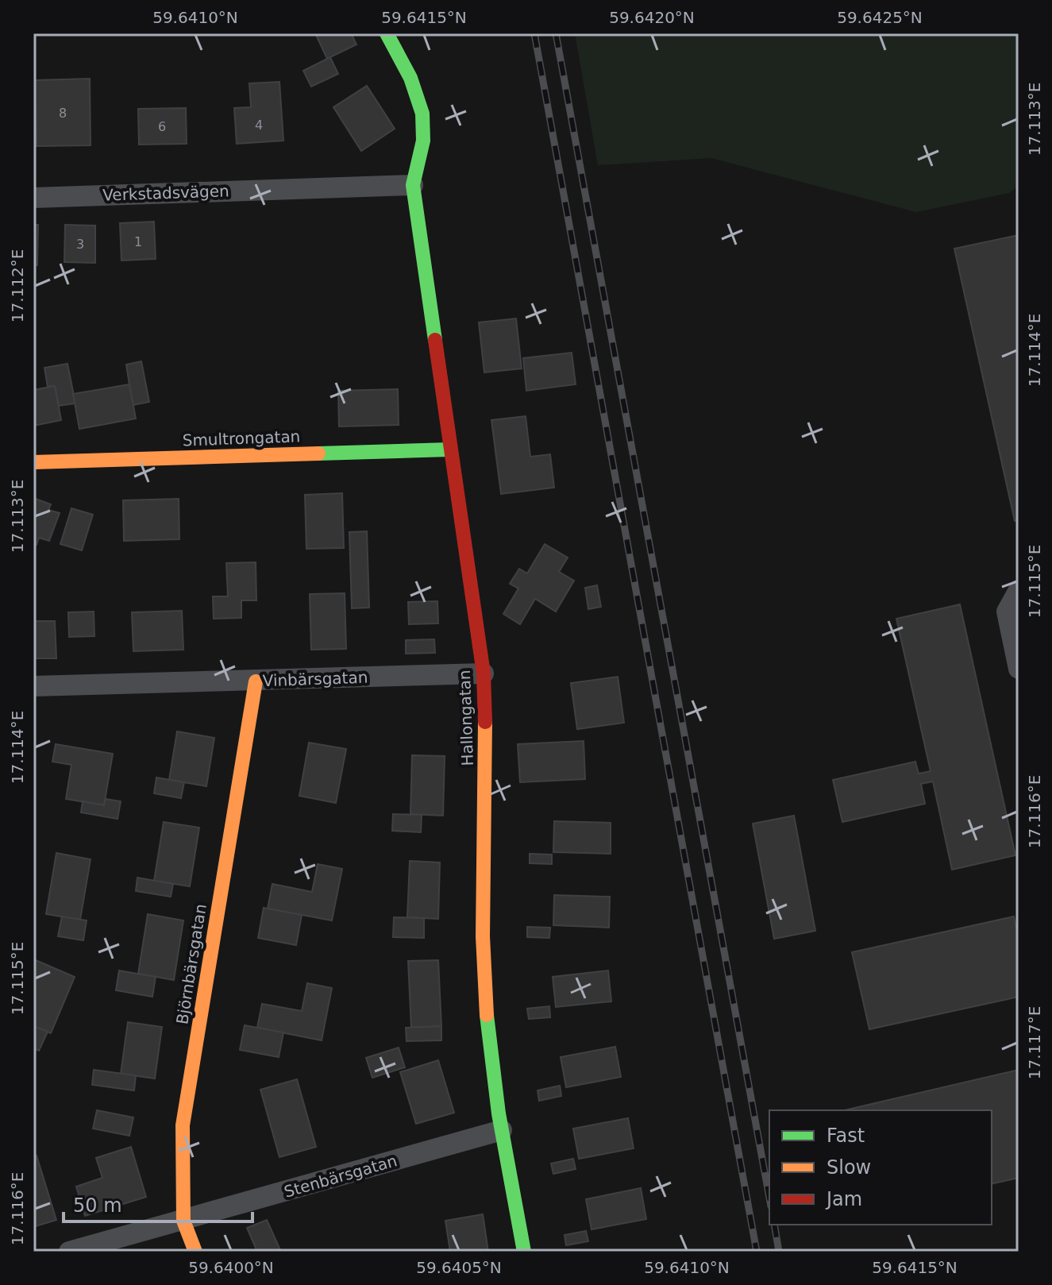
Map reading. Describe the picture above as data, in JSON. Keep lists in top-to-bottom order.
{
  "streets": {
    "street": [
      "Verkstadsvägen",
      "Smultrongatan",
      "Vinbärsgatan",
      "Hallongatan",
      "Björnbärsgatan",
      "Stenbärsgatan"
    ]
  },
  "crossings": [
    ["Verkstadsvägen", "Hallongatan"],
    ["Smultrongatan", "Hallongatan"],
    ["Vinbärsgatan", "Hallongatan"],
    ["Vinbärsgatan", "Björnbärsgatan"],
    ["Hallongatan", "Stenbärsgatan"],
    ["Björnbärsgatan", "Stenbärsgatan"]
  ],
  "house_numbers": [
    "8",
    "4",
    "6",
    "1",
    "3"
  ],
  "legend": ["Fast", "Slow", "Jam"],
  "scale_bar": "50 m",
  "coordinates": [
    "59.6410°N",
    "59.6415°N",
    "59.6420°N",
    "59.6425°N",
    "17.113°E",
    "17.112°E",
    "17.114°E",
    "17.115°E",
    "17.116°E",
    "17.117°E",
    "59.6400°N",
    "59.6405°N"
  ]
}
